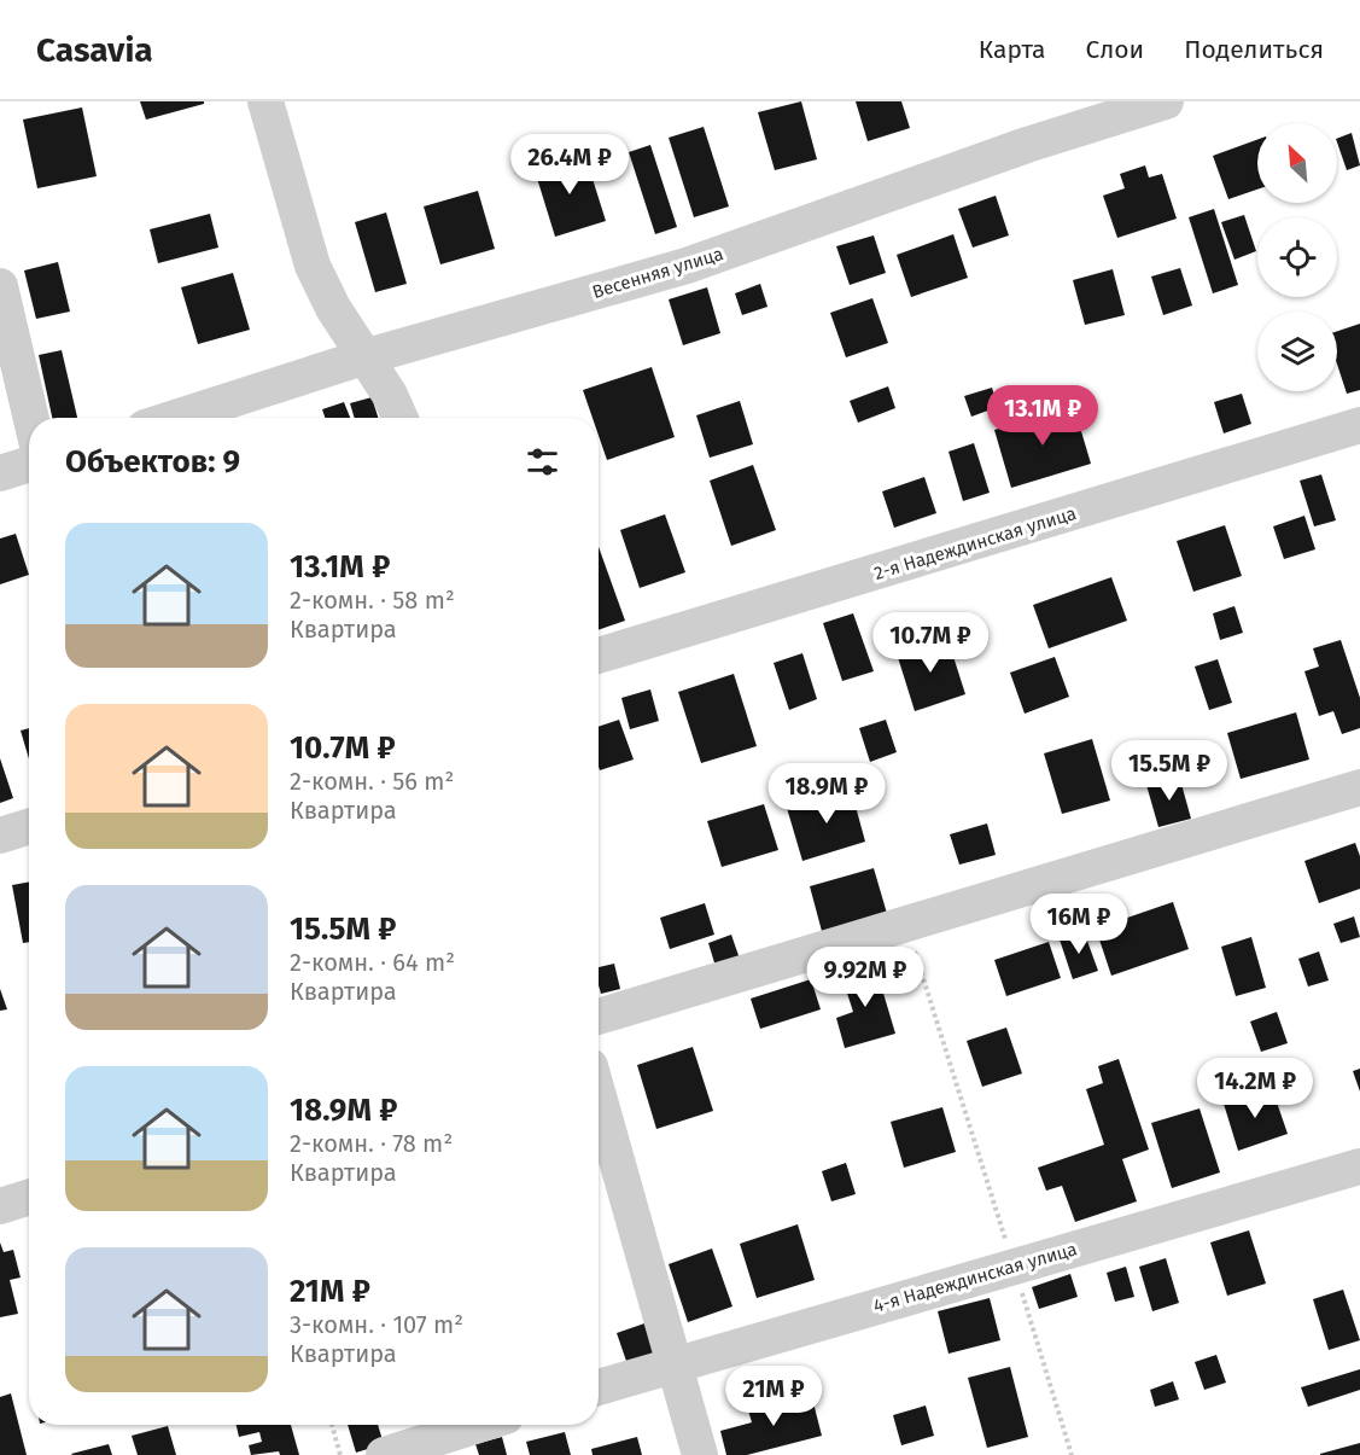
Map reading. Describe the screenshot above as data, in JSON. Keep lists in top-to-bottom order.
{
  "streets": {
    "street": ["Весенняя улица", "2-я Надеждинская улица", "4-я Надеждинская улица"]
  },
  "north": "top left",
  "page": {
    "header": "Casavia",
    "nav": ["Карта", "Слои", "Поделиться"],
    "price": [
      "26.4M ₽",
      "13.1M ₽",
      "10.7M ₽",
      "15.5M ₽",
      "18.9M ₽",
      "16M ₽",
      "9.92M ₽",
      "14.2M ₽",
      "21M ₽"
    ],
    "heading": "Объектов: 9",
    "list": [
      {
        "name": "13.1M ₽",
        "note": "2-комн. · 58 m² · Квартира"
      },
      {
        "name": "10.7M ₽",
        "note": "2-комн. · 56 m² · Квартира"
      },
      {
        "name": "15.5M ₽",
        "note": "2-комн. · 64 m² · Квартира"
      },
      {
        "name": "18.9M ₽",
        "note": "2-комн. · 78 m² · Квартира"
      },
      {
        "name": "21M ₽",
        "note": "3-комн. · 107 m² · Квартира"
      }
    ]
  }
}
